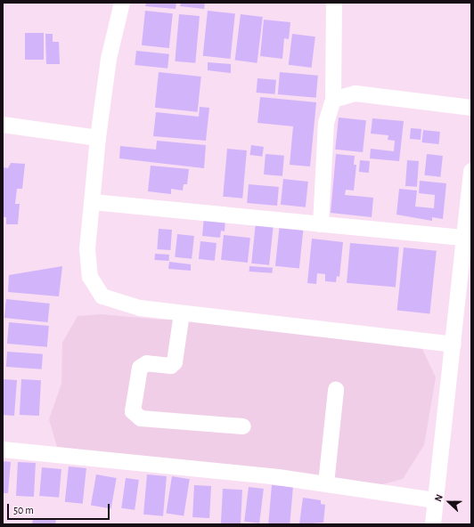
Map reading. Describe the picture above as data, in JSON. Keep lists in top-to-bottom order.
{
  "scale_bar": "50 m",
  "north": "left"
}
